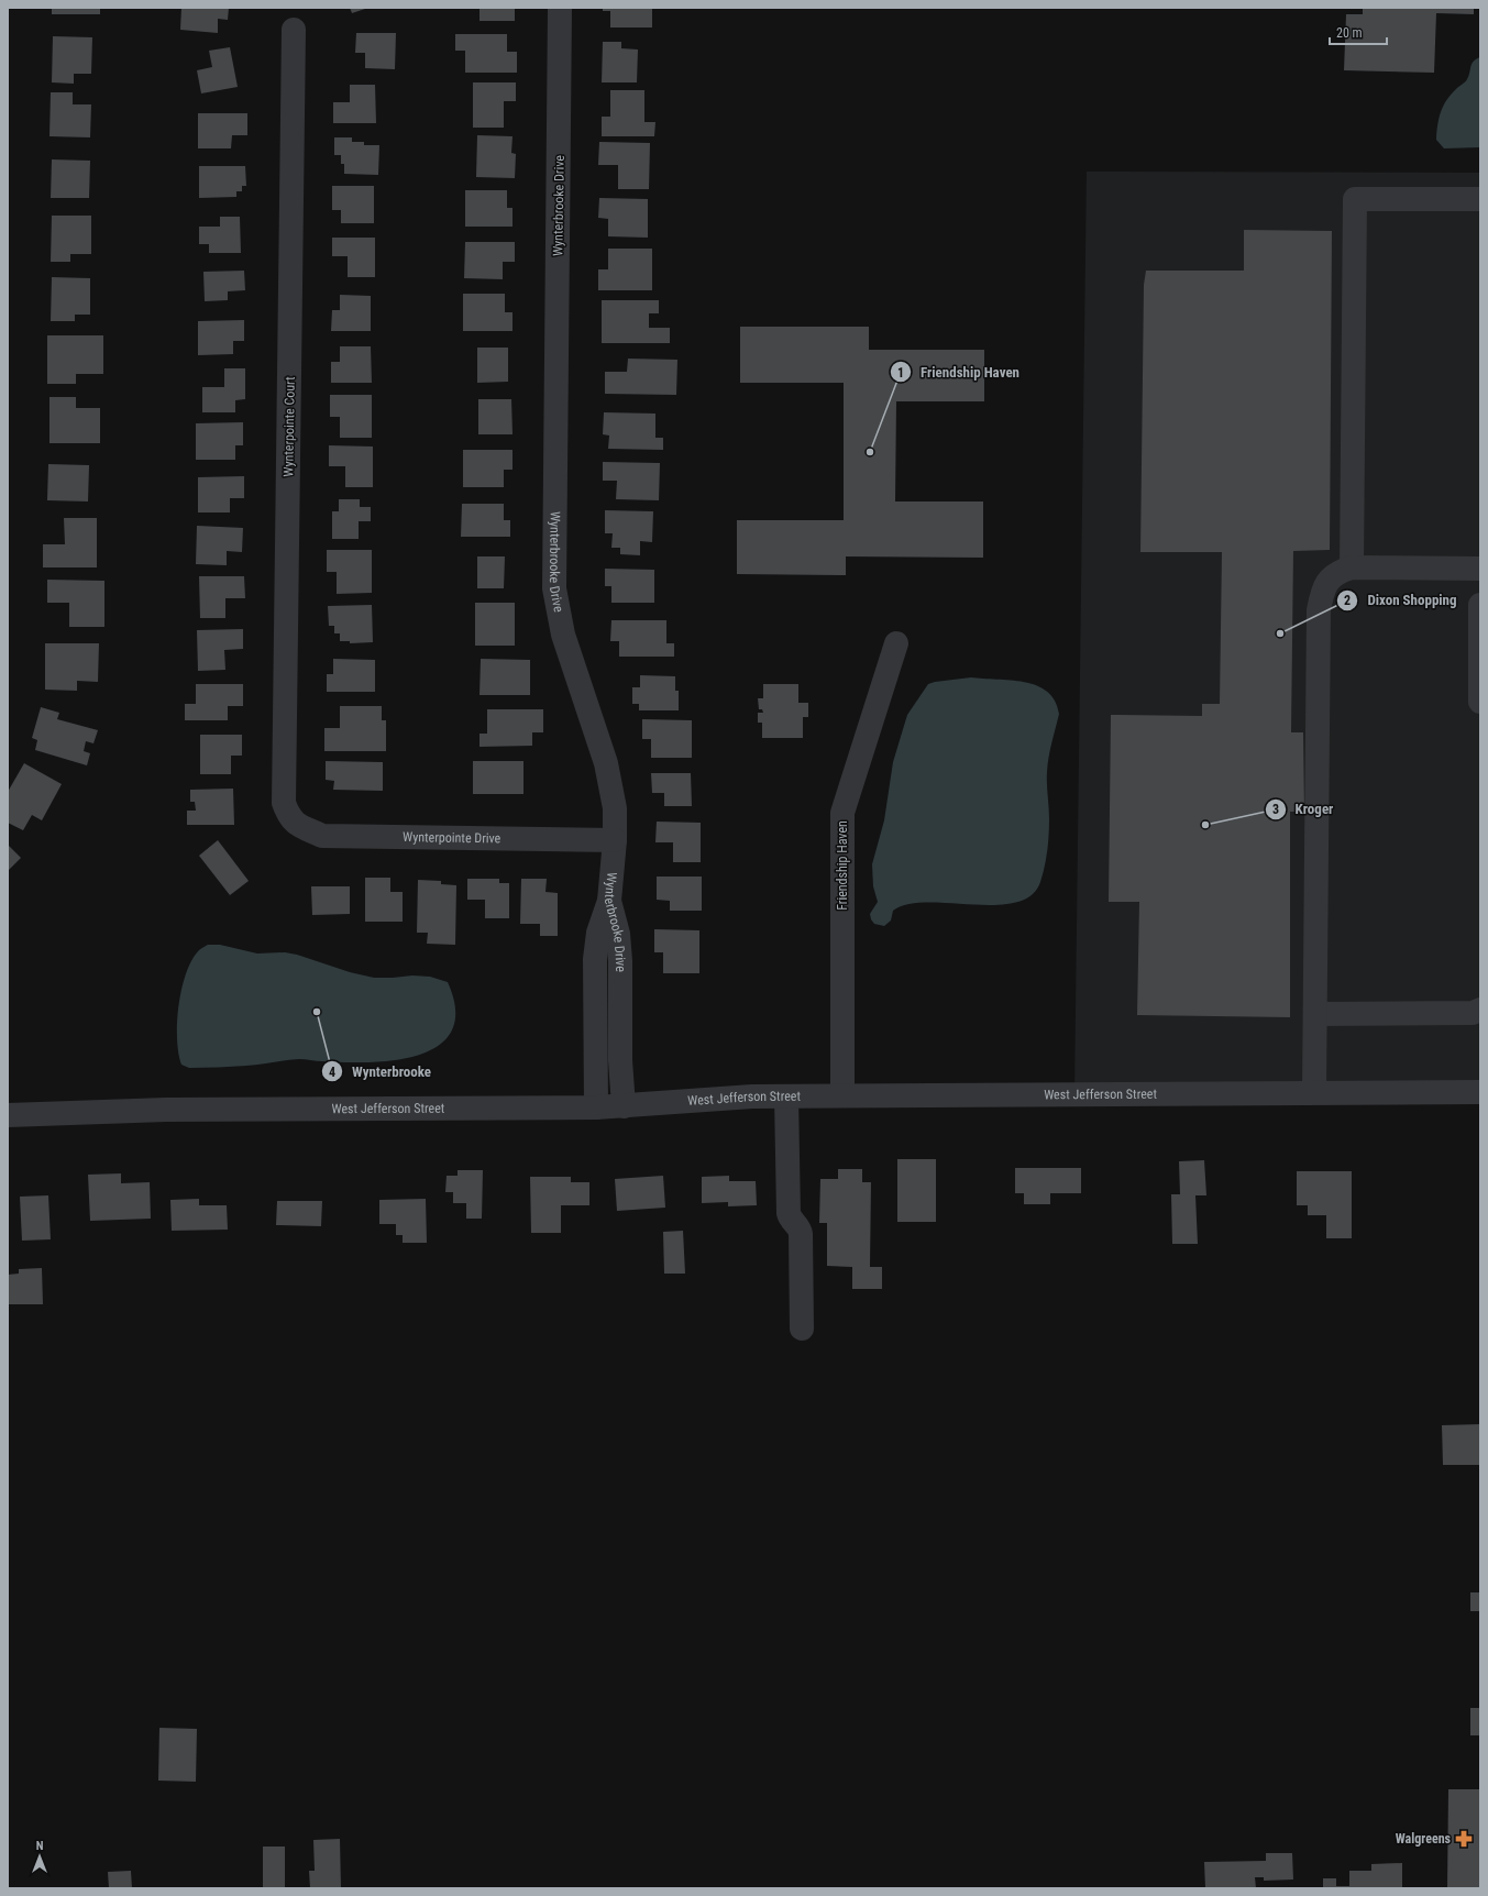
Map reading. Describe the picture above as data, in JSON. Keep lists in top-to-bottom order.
{
  "streets": {
    "street": [
      "Wynterbrooke Drive",
      "Wynterpointe Court",
      "Wynterpointe Drive",
      "Friendship Haven",
      "West Jefferson Street"
    ]
  },
  "crossings": [
    ["Wynterbrooke Drive", "Wynterpointe Drive"],
    ["Wynterbrooke Drive", "West Jefferson Street"],
    ["Wynterpointe Court", "Wynterpointe Drive"],
    ["Friendship Haven", "West Jefferson Street"]
  ],
  "places": {
    "other": [
      "Friendship Haven",
      "Dixon Shopping",
      "Kroger",
      "Wynterbrooke"
    ],
    "pharmacy": ["Walgreens"]
  },
  "scale_bar": "20 m",
  "north": "top"
}
